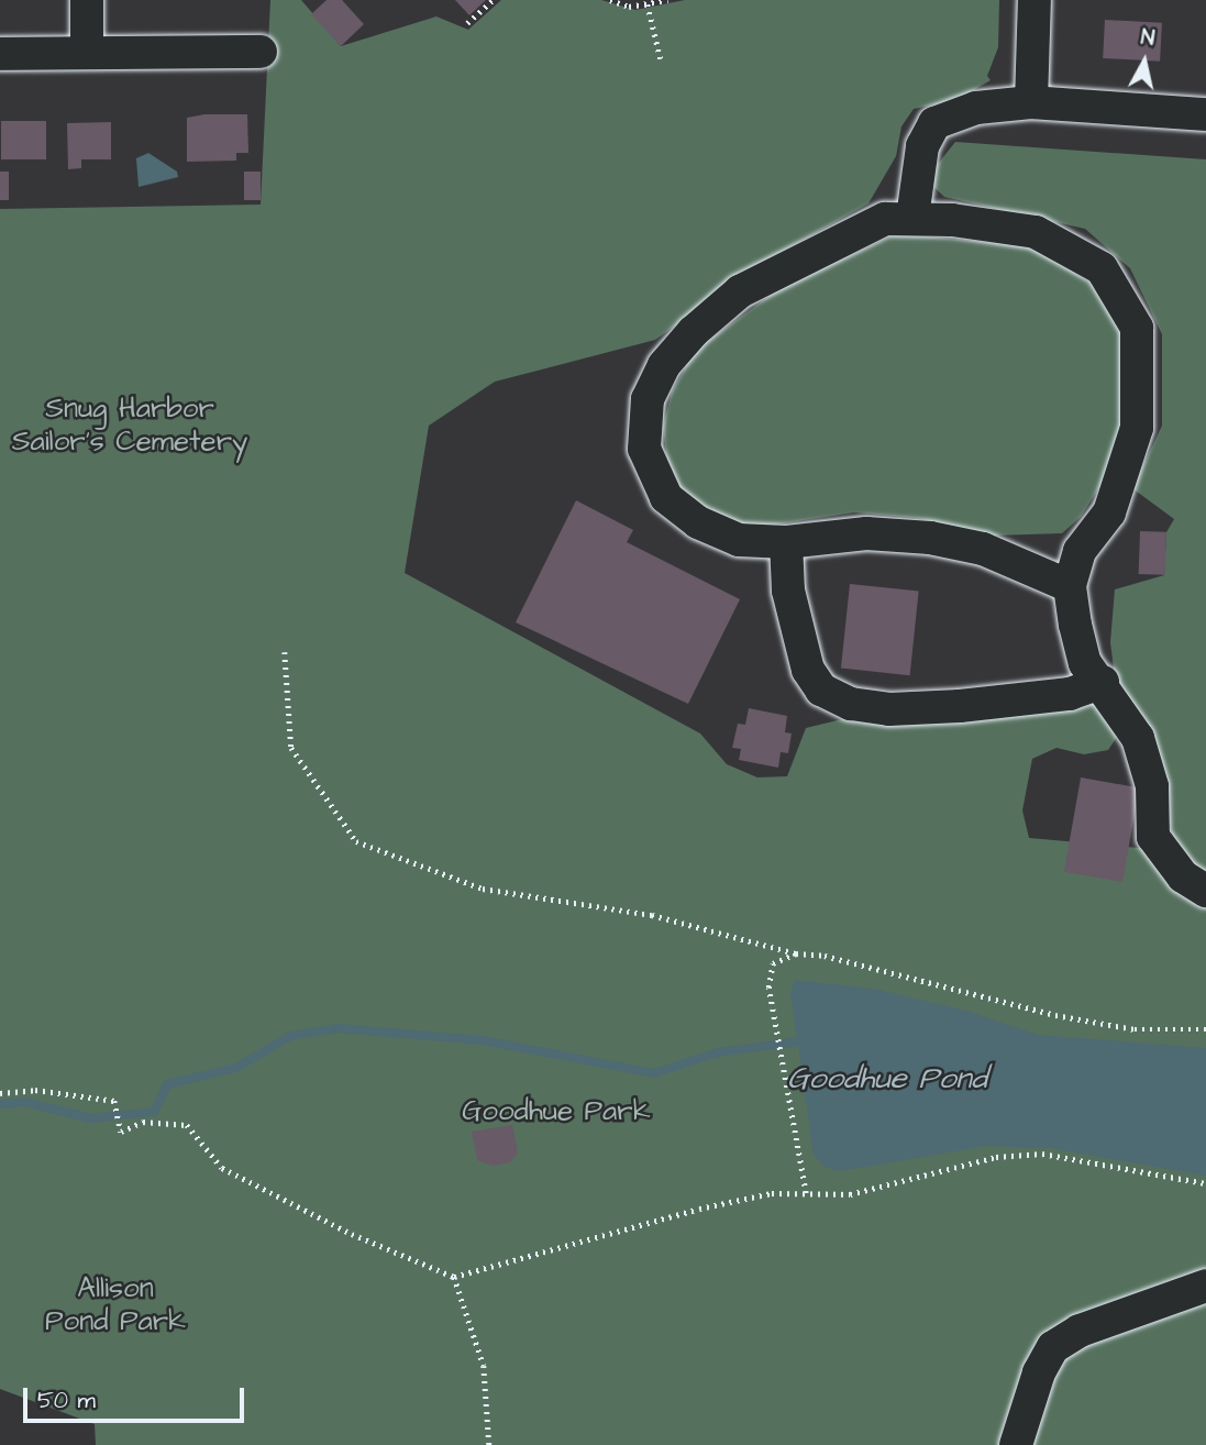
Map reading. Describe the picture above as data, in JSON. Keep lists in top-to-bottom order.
{
  "water": ["Goodhue Pond"],
  "parks": ["Snug Harbor Sailor's Cemetery", "Goodhue Park", "Allison Pond Park"],
  "scale_bar": "50 m",
  "north": "top"
}
